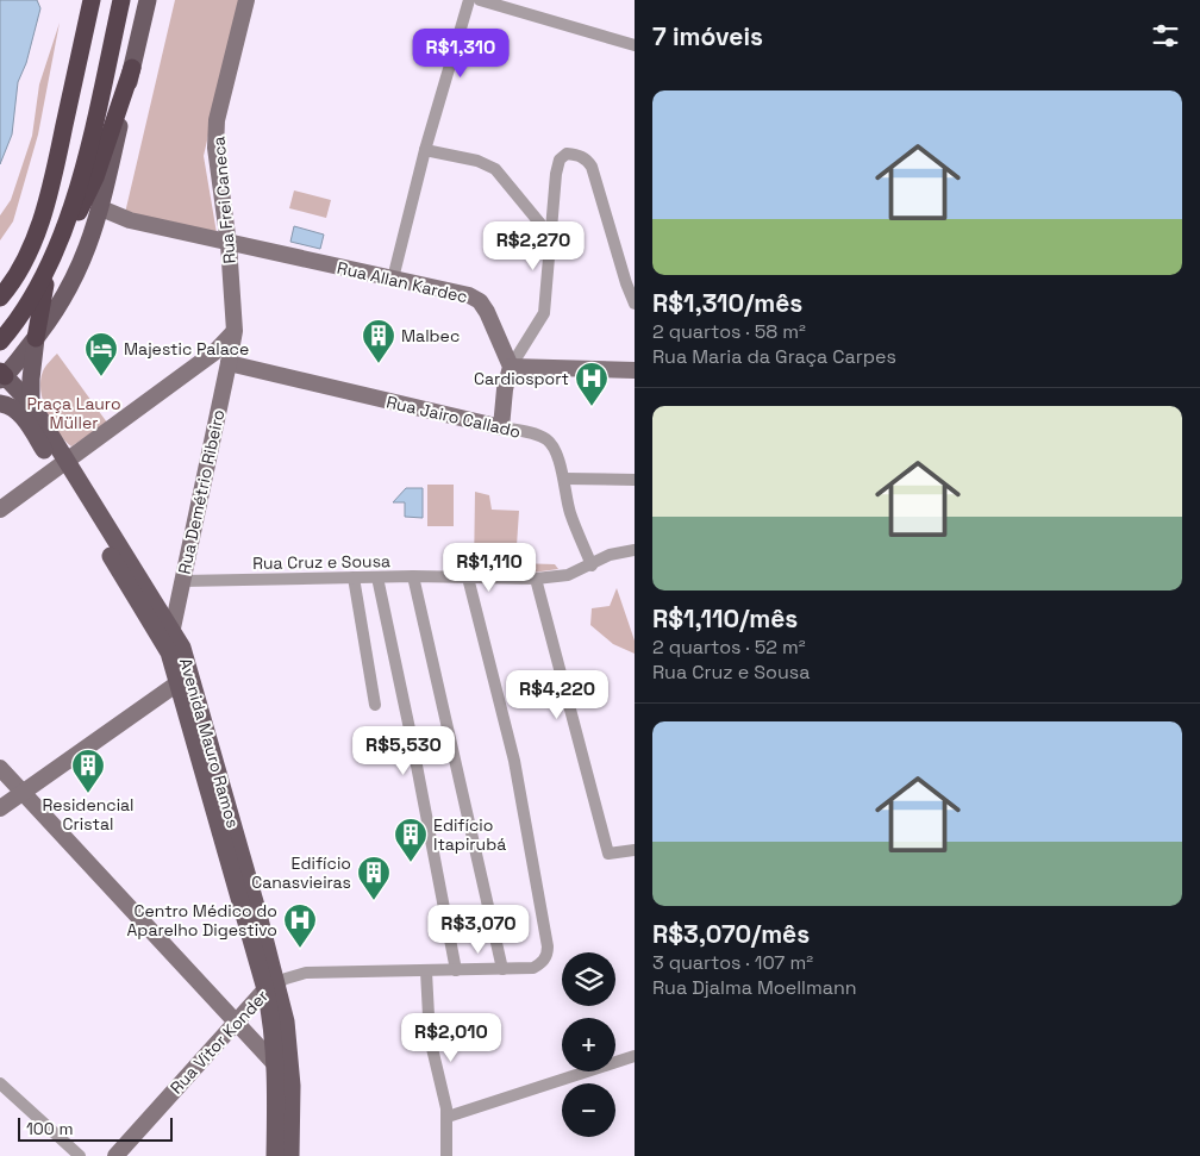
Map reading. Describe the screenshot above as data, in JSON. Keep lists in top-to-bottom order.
{
  "streets": {
    "main road": ["Avenida Mauro Ramos"],
    "street": [
      "Rua Frei Caneca",
      "Rua Allan Kardec",
      "Rua Jairo Callado",
      "Rua Demétrio Ribeiro",
      "Rua Cruz e Sousa",
      "Rua Vitor Konder"
    ]
  },
  "crossings": [
    ["Rua Frei Caneca", "Rua Allan Kardec"],
    ["Rua Frei Caneca", "Rua Demétrio Ribeiro"],
    ["Rua Jairo Callado", "Rua Demétrio Ribeiro"],
    ["Rua Jairo Callado", "Rua Cruz e Sousa"],
    ["Rua Demétrio Ribeiro", "Rua Cruz e Sousa"],
    ["Rua Demétrio Ribeiro", "Avenida Mauro Ramos"],
    ["Avenida Mauro Ramos", "Rua Vitor Konder"]
  ],
  "parks": ["Praça Lauro Müller"],
  "places": {
    "building": [
      "Malbec",
      "Residencial Cristal",
      "Edifício Itapirubá",
      "Edifício Canasvieiras"
    ],
    "hotel": ["Majestic Palace"],
    "hospital": ["Cardiosport", "Centro Médico do Aparelho Digestivo"]
  },
  "scale_bar": "100 m",
  "page": {
    "heading": "7 imóveis",
    "price": [
      "R$1,310",
      "R$2,270",
      "R$1,110",
      "R$4,220",
      "R$5,530",
      "R$3,070",
      "R$2,010"
    ],
    "list": [
      {
        "name": "R$1,310/mês",
        "note": "2 quartos · 58 m² · Rua Maria da Graça Carpes"
      },
      {
        "name": "R$1,110/mês",
        "note": "2 quartos · 52 m² · Rua Cruz e Sousa"
      },
      {
        "name": "R$3,070/mês",
        "note": "3 quartos · 107 m² · Rua Djalma Moellmann"
      }
    ],
    "map_buttons": ["+", "−"],
    "scale": "100 m"
  }
}
